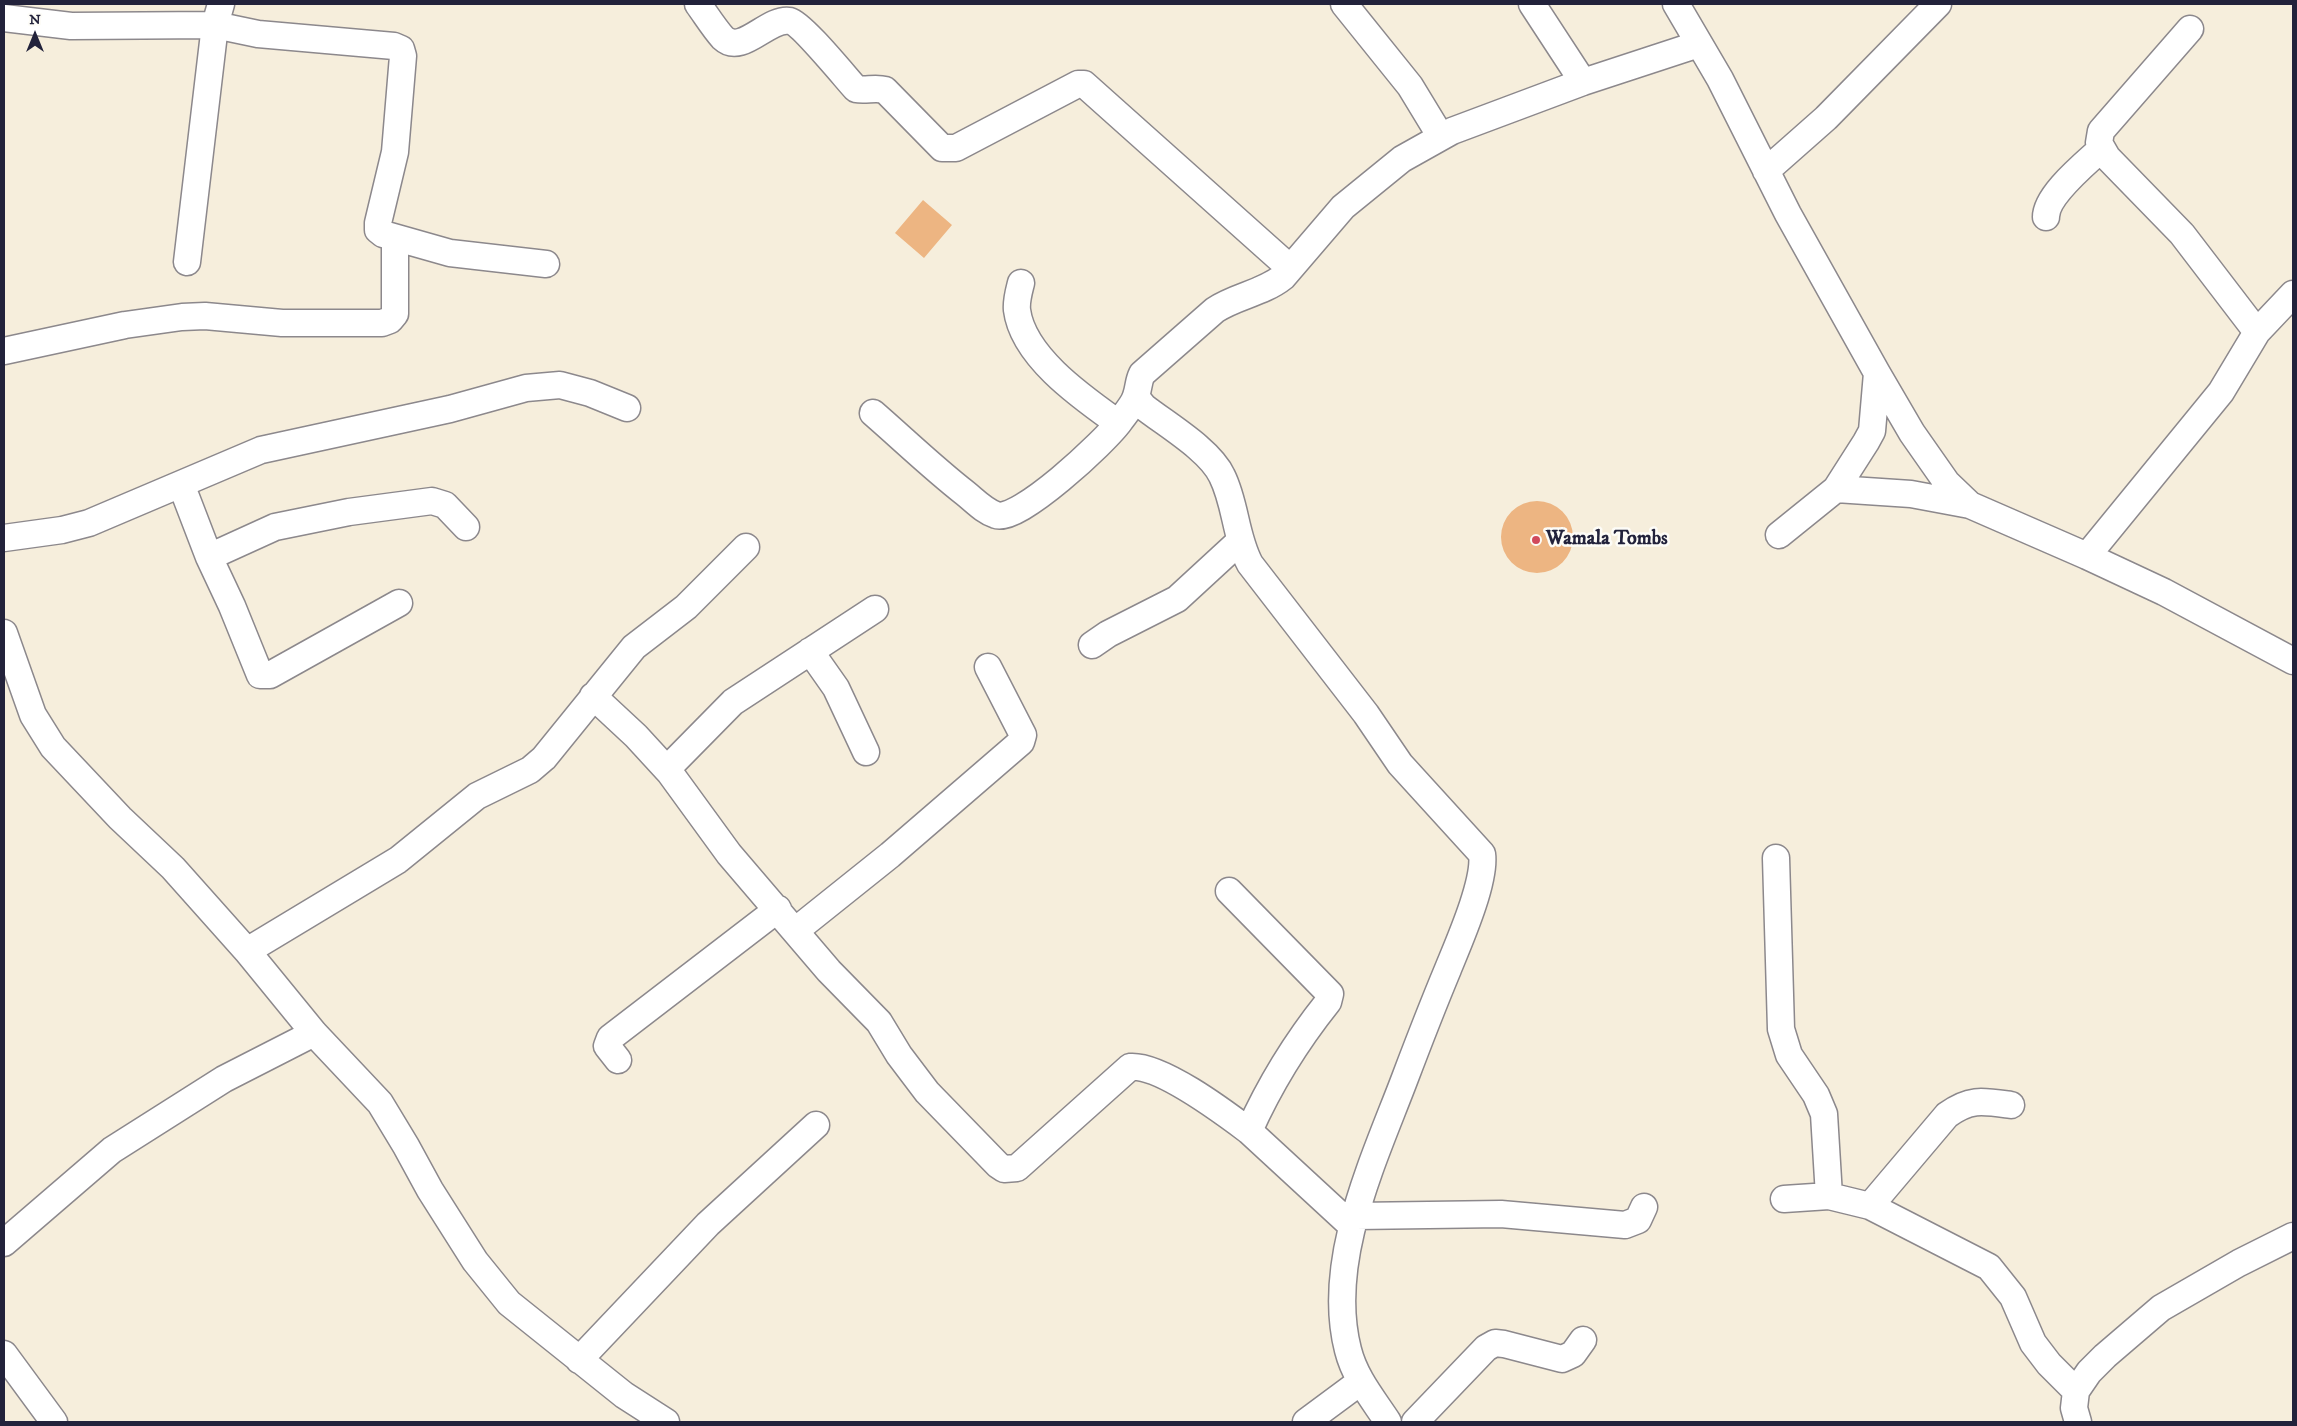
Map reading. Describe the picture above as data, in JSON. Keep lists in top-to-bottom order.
{
  "places": ["Wamala Tombs"],
  "north": "top"
}
